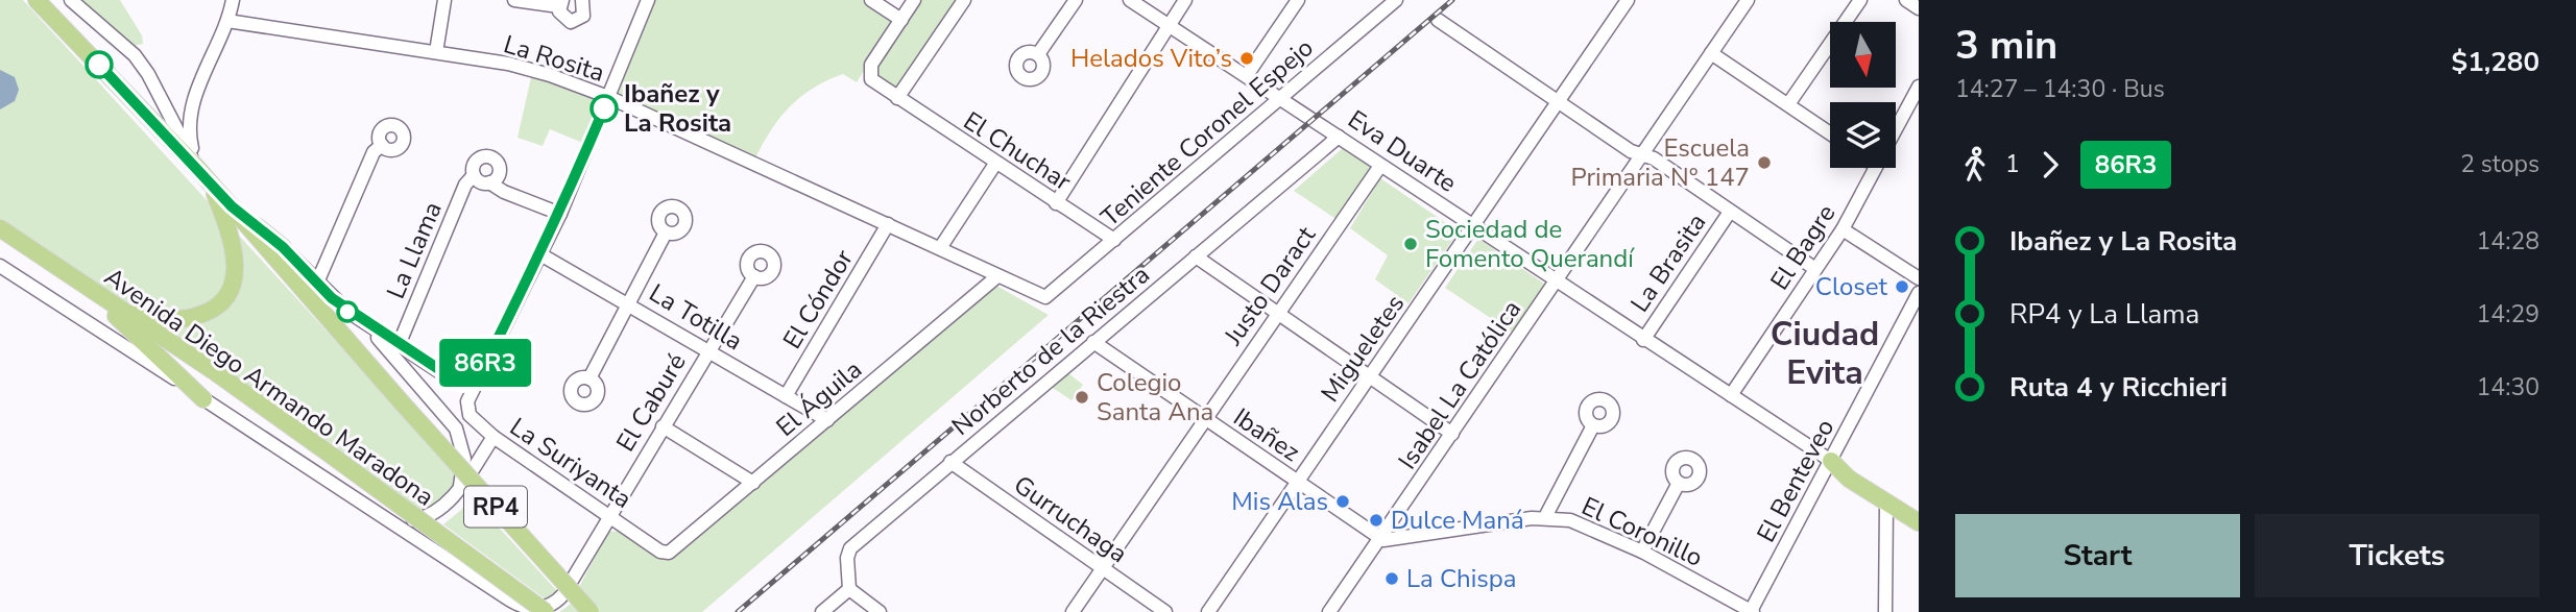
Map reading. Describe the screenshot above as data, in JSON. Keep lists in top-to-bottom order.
{
  "streets": {
    "main road": ["Eva Duarte", "Avenida Diego Armando Maradona", "RP4"],
    "street": [
      "La Rosita",
      "Teniente Coronel Espejo",
      "El Chuchar",
      "El Bagre",
      "La Llama",
      "La Brasita",
      "Justo Daract",
      "El Cóndor",
      "La Totilla",
      "Migueletes",
      "Norberto de la Riestra",
      "Isabel La Católica",
      "El Águila",
      "El Caburé",
      "Ibañez",
      "La Suriyanta",
      "El Benteveo",
      "Gurruchaga",
      "El Coronillo"
    ]
  },
  "crossings": [
    ["La Rosita", "Teniente Coronel Espejo"],
    ["La Rosita", "El Cóndor"],
    ["La Rosita", "El Águila"],
    ["Teniente Coronel Espejo", "El Chuchar"],
    ["Teniente Coronel Espejo", "Eva Duarte"],
    ["Eva Duarte", "El Bagre"],
    ["Eva Duarte", "La Brasita"],
    ["Eva Duarte", "Justo Daract"],
    ["Eva Duarte", "Migueletes"],
    ["Eva Duarte", "Norberto de la Riestra"],
    ["Eva Duarte", "Isabel La Católica"],
    ["Eva Duarte", "El Benteveo"],
    ["Justo Daract", "Ibañez"],
    ["Justo Daract", "Gurruchaga"],
    ["El Cóndor", "La Totilla"],
    ["La Totilla", "El Águila"],
    ["La Totilla", "El Caburé"],
    ["Migueletes", "Ibañez"],
    ["Norberto de la Riestra", "Ibañez"],
    ["Norberto de la Riestra", "Gurruchaga"],
    ["Isabel La Católica", "Ibañez"],
    ["Isabel La Católica", "El Coronillo"],
    ["Avenida Diego Armando Maradona", "El Caburé"],
    ["El Águila", "La Suriyanta"],
    ["El Caburé", "La Suriyanta"],
    ["Ibañez", "El Coronillo"],
    ["El Benteveo", "El Coronillo"]
  ],
  "districts": ["Ciudad Evita"],
  "places": [
    "Helados Vito’s",
    "Ibañez y La Rosita",
    "Escuela Primaria N° 147",
    "Sociedad de Fomento Querandí",
    "Closet",
    "Colegio Santa Ana",
    "Mis Alas",
    "Dulce Maná",
    "La Chispa"
  ],
  "lines": ["bus line 86R3"],
  "north": "bottom",
  "page": {
    "on_map": "86R3",
    "heading": ["3 min", "14:27 – 14:30 · Bus", "$1,280"],
    "legs": ["1", "86R3", "2 stops"],
    "list": [
      {
        "name": "Ibañez y La Rosita",
        "value": "14:28"
      },
      {
        "name": "RP4 y La Llama",
        "value": "14:29"
      },
      {
        "name": "Ruta 4 y Ricchieri",
        "value": "14:30"
      }
    ],
    "buttons": ["Start", "Tickets"]
  }
}
